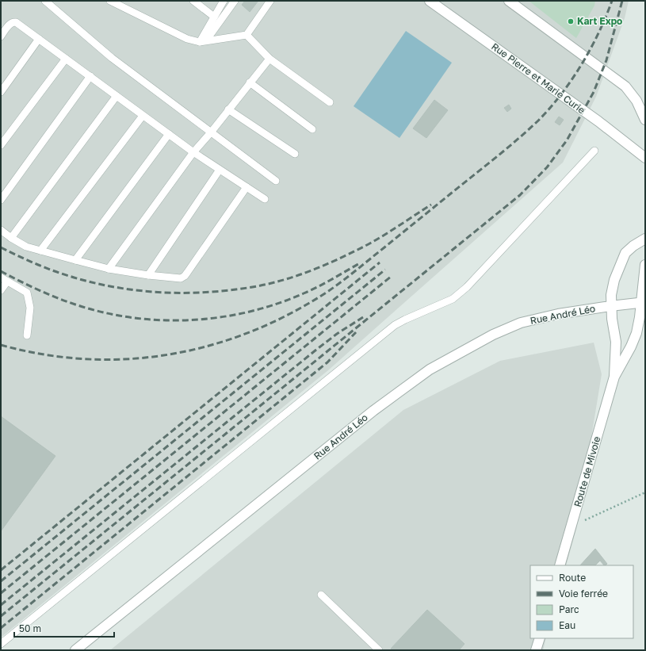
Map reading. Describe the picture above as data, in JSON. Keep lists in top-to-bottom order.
{
  "streets": {
    "street": ["Rue Pierre et Marie Curie", "Rue André Léo", "Route de Mivoie"]
  },
  "crossings": [
    ["Rue André Léo", "Route de Mivoie"]
  ],
  "places": ["Kart Expo"],
  "legend": [
    "Route",
    "Voie ferrée",
    "Parc",
    "Eau"
  ],
  "scale_bar": "50 m"
}
